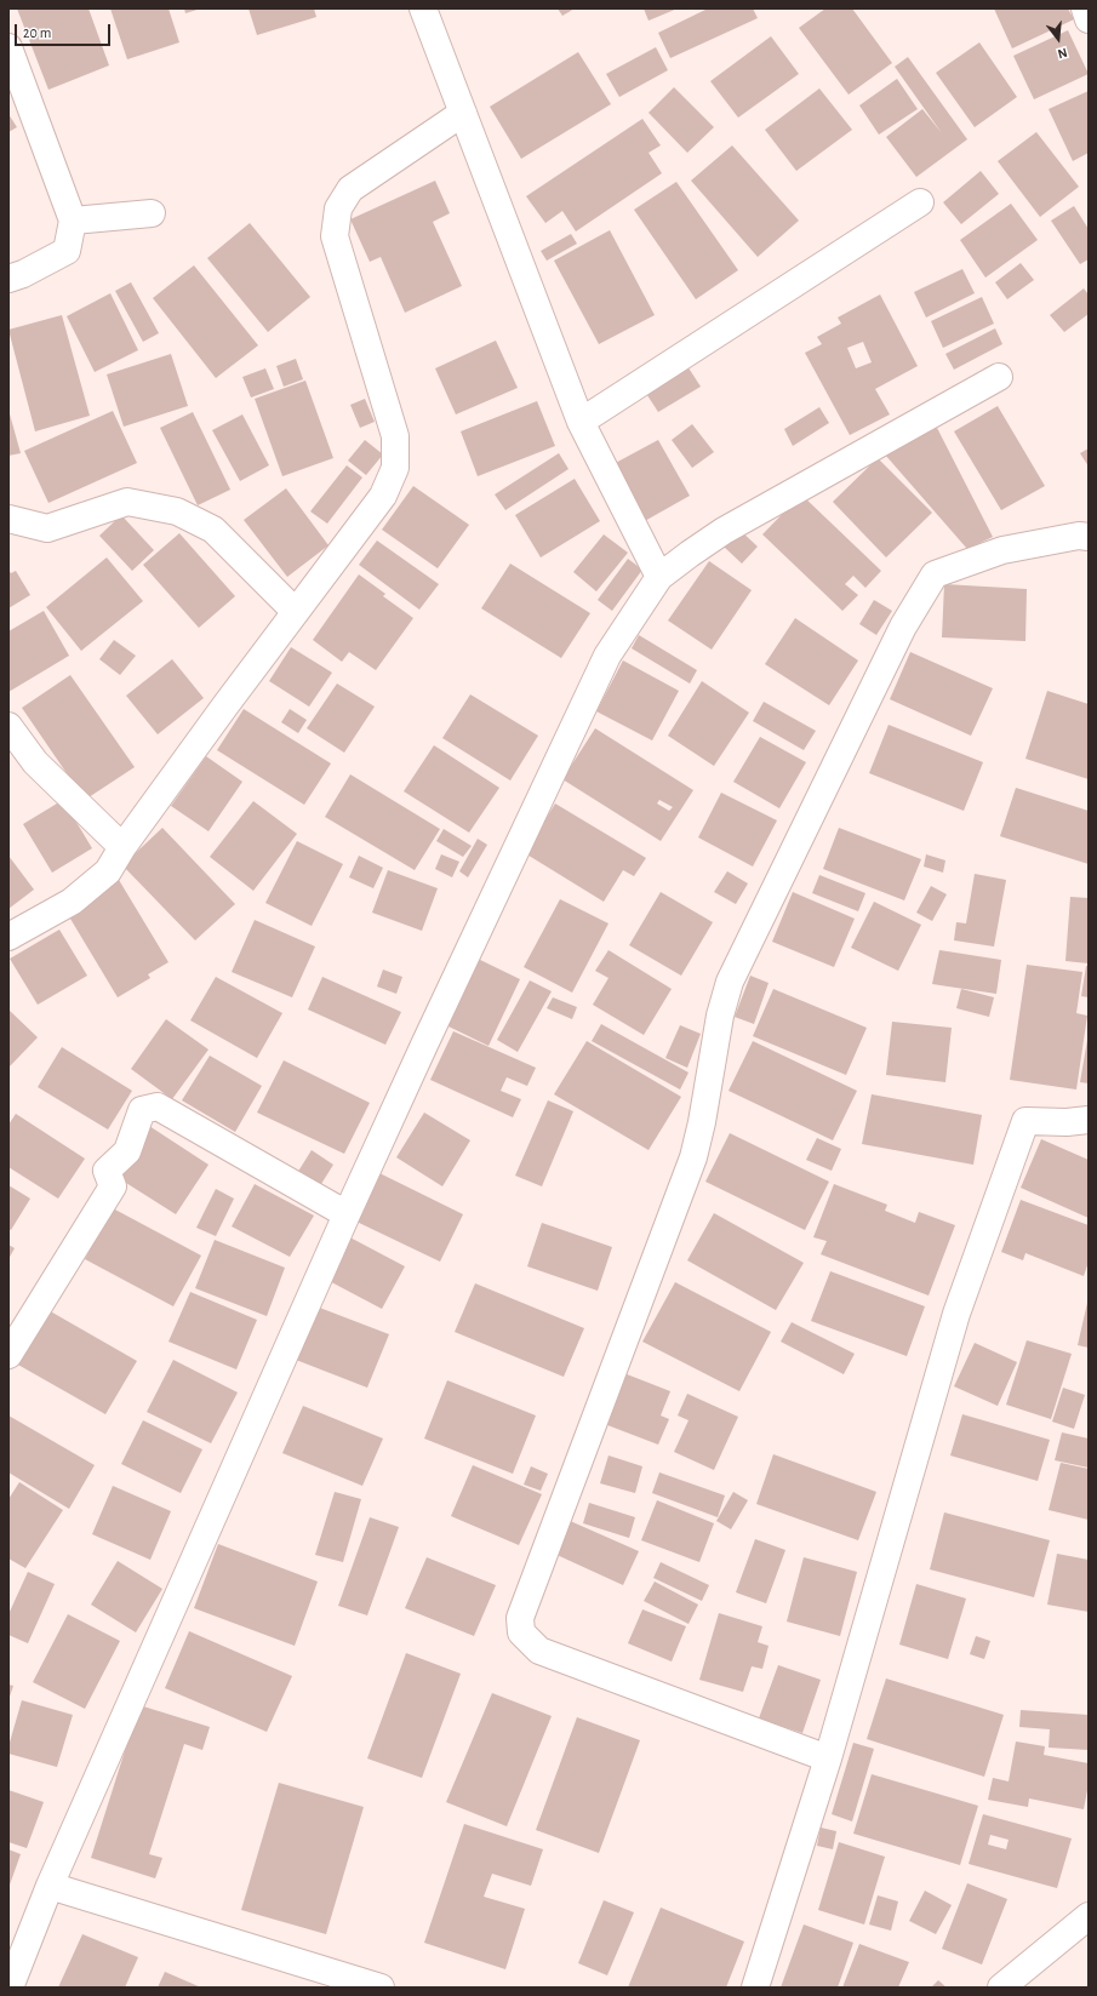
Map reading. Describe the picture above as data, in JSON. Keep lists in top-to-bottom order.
{
  "scale_bar": "20 m",
  "north": "bottom"
}
